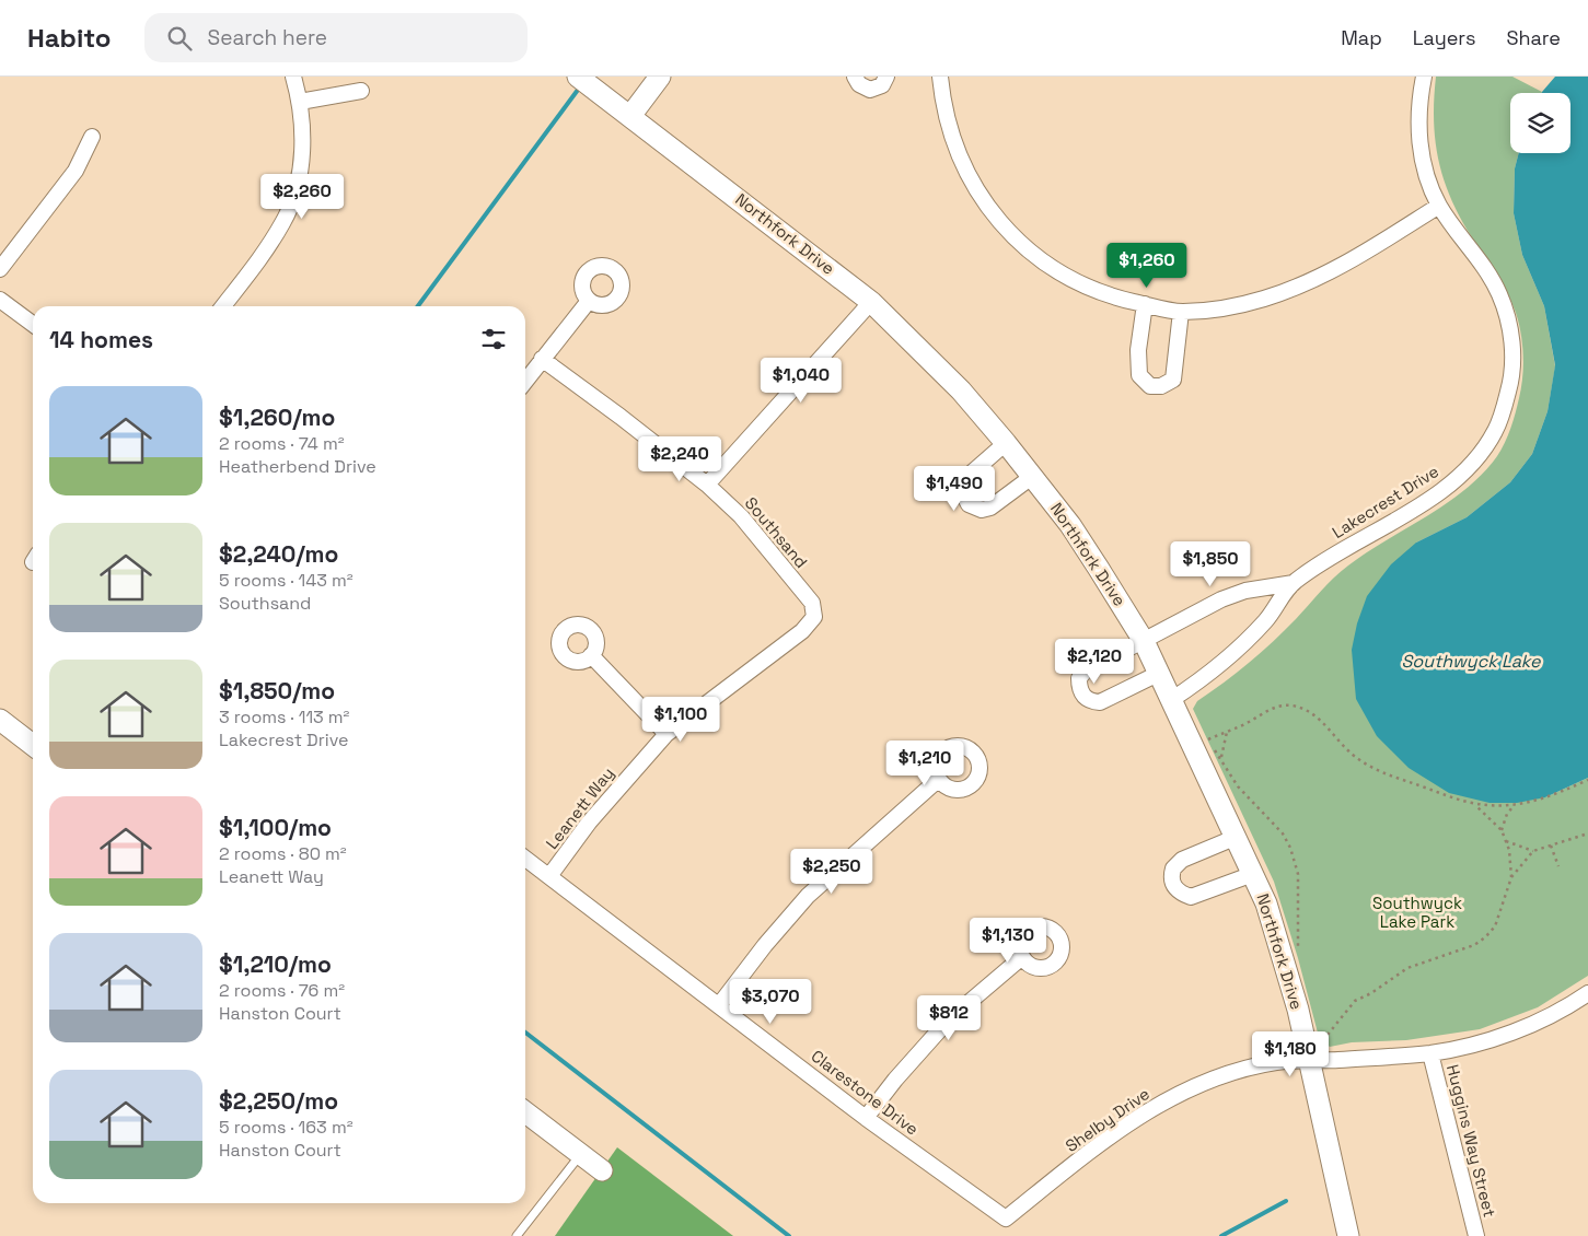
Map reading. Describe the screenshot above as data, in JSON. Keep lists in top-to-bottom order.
{
  "streets": {
    "street": [
      "Northfork Drive",
      "Lakecrest Drive",
      "Southsand",
      "Leanett Way",
      "Clarestone Drive",
      "Shelby Drive",
      "Huggins Way Street"
    ]
  },
  "crossings": [
    ["Northfork Drive", "Lakecrest Drive"],
    ["Northfork Drive", "Shelby Drive"],
    ["Southsand", "Leanett Way"],
    ["Leanett Way", "Clarestone Drive"],
    ["Clarestone Drive", "Shelby Drive"],
    ["Shelby Drive", "Huggins Way Street"]
  ],
  "water": ["Southwyck Lake"],
  "parks": ["Southwyck Lake Park"],
  "page": {
    "header": "Habito",
    "search": "Search here",
    "nav": ["Map", "Layers", "Share"],
    "price": [
      "$2,260",
      "$1,260",
      "$1,040",
      "$2,240",
      "$1,490",
      "$1,850",
      "$2,120",
      "$1,100",
      "$1,210",
      "$2,250",
      "$1,130",
      "$3,070",
      "$812",
      "$1,180"
    ],
    "heading": "14 homes",
    "list": [
      {
        "name": "$1,260/mo",
        "note": "2 rooms · 74 m² · Heatherbend Drive"
      },
      {
        "name": "$2,240/mo",
        "note": "5 rooms · 143 m² · Southsand"
      },
      {
        "name": "$1,850/mo",
        "note": "3 rooms · 113 m² · Lakecrest Drive"
      },
      {
        "name": "$1,100/mo",
        "note": "2 rooms · 80 m² · Leanett Way"
      },
      {
        "name": "$1,210/mo",
        "note": "2 rooms · 76 m² · Hanston Court"
      },
      {
        "name": "$2,250/mo",
        "note": "5 rooms · 163 m² · Hanston Court"
      }
    ]
  }
}
